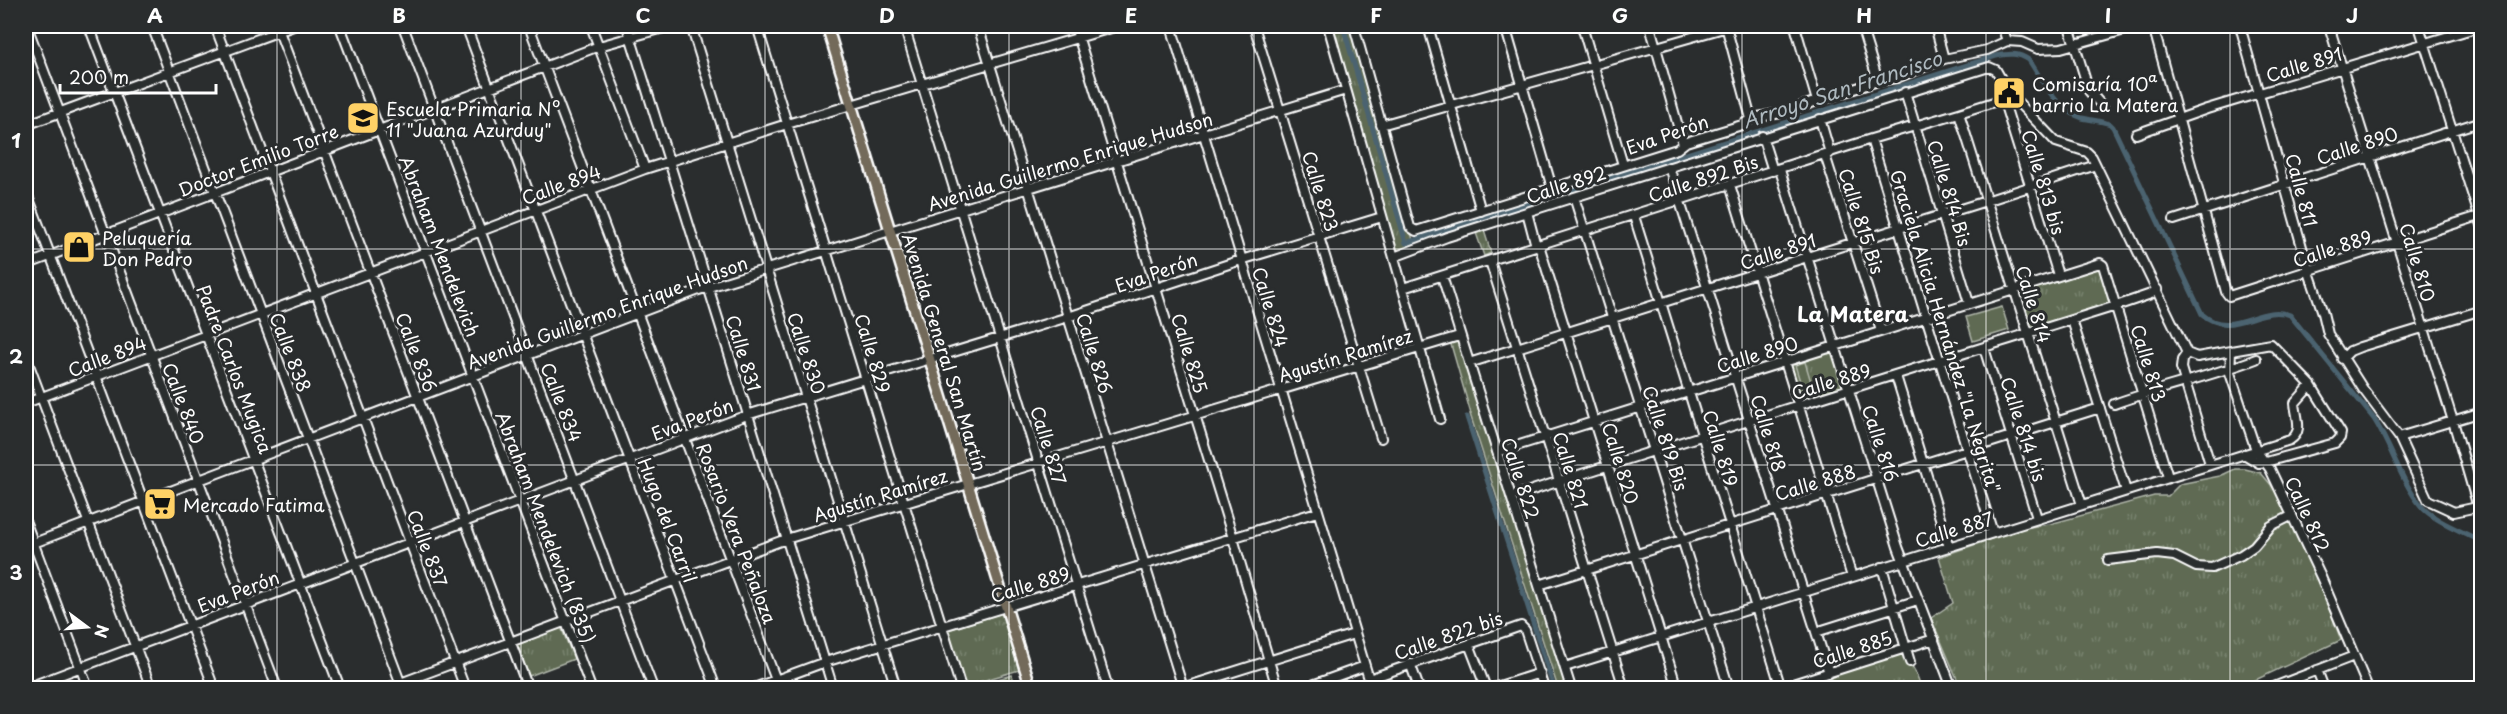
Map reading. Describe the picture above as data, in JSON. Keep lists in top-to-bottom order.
{
  "streets": {
    "main road": ["Avenida General San Martín"],
    "street": [
      "Calle 891",
      "Eva Perón",
      "Calle 890",
      "Doctor Emilio Torre",
      "Avenida Guillermo Enrique Hudson",
      "Calle 892 Bis",
      "Calle 813 bis",
      "Calle 894",
      "Calle 892",
      "Calle 811",
      "Calle 823",
      "Calle 814 Bis",
      "Calle 815 Bis",
      "Abraham Mendelevich",
      "Calle 889",
      "Calle 810",
      "Calle 814",
      "Calle 824",
      "Graciela Alicia Hernández \"La Negrita\"",
      "Calle 838",
      "Calle 836",
      "Calle 831",
      "Calle 830",
      "Calle 829",
      "Calle 826",
      "Calle 825",
      "Agustín Ramírez",
      "Calle 813",
      "Padre Carlos Mugica",
      "Calle 834",
      "Calle 840",
      "Calle 814 bis",
      "Calle 818",
      "Calle 819 Bis",
      "Calle 816",
      "Calle 827",
      "Calle 819",
      "Calle 820",
      "Calle 821",
      "Calle 822",
      "Calle 888",
      "Calle 812",
      "Hugo del Carril",
      "Abraham Mendelevich (835)",
      "Calle 887",
      "Rosario Vera Peñaloza",
      "Calle 837",
      "Calle 822 bis",
      "Calle 885"
    ]
  },
  "crossings": [
    ["Calle 891", "Calle 813 bis"],
    ["Calle 891", "Calle 811"],
    ["Calle 891", "Calle 814 Bis"],
    ["Calle 891", "Calle 815 Bis"],
    ["Calle 891", "Calle 810"],
    ["Calle 891", "Calle 814"],
    ["Calle 891", "Graciela Alicia Hernández \"La Negrita\""],
    ["Calle 891", "Calle 818"],
    ["Calle 891", "Calle 819 Bis"],
    ["Calle 891", "Calle 816"],
    ["Calle 891", "Calle 819"],
    ["Calle 891", "Calle 820"],
    ["Calle 891", "Calle 821"],
    ["Calle 891", "Calle 822"],
    ["Eva Perón", "Calle 823"],
    ["Eva Perón", "Calle 824"],
    ["Eva Perón", "Calle 838"],
    ["Eva Perón", "Calle 836"],
    ["Eva Perón", "Avenida General San Martín"],
    ["Eva Perón", "Calle 831"],
    ["Eva Perón", "Calle 830"],
    ["Eva Perón", "Calle 829"],
    ["Eva Perón", "Calle 826"],
    ["Eva Perón", "Calle 825"],
    ["Eva Perón", "Padre Carlos Mugica"],
    ["Eva Perón", "Calle 834"],
    ["Eva Perón", "Calle 840"],
    ["Eva Perón", "Calle 827"],
    ["Eva Perón", "Hugo del Carril"],
    ["Eva Perón", "Abraham Mendelevich (835)"],
    ["Eva Perón", "Rosario Vera Peñaloza"],
    ["Eva Perón", "Calle 837"],
    ["Calle 890", "Calle 813 bis"],
    ["Calle 890", "Calle 811"],
    ["Calle 890", "Calle 814 Bis"],
    ["Calle 890", "Calle 815 Bis"],
    ["Calle 890", "Calle 889"],
    ["Calle 890", "Calle 810"],
    ["Calle 890", "Calle 814"],
    ["Calle 890", "Graciela Alicia Hernández \"La Negrita\""],
    ["Calle 890", "Calle 813"],
    ["Calle 890", "Calle 818"],
    ["Calle 890", "Calle 819 Bis"],
    ["Calle 890", "Calle 816"],
    ["Calle 890", "Calle 819"],
    ["Calle 890", "Calle 820"],
    ["Calle 890", "Calle 821"],
    ["Calle 890", "Calle 822"],
    ["Doctor Emilio Torre", "Abraham Mendelevich"],
    ["Doctor Emilio Torre", "Calle 838"],
    ["Doctor Emilio Torre", "Calle 836"],
    ["Doctor Emilio Torre", "Calle 831"],
    ["Doctor Emilio Torre", "Padre Carlos Mugica"],
    ["Doctor Emilio Torre", "Calle 834"],
    ["Doctor Emilio Torre", "Calle 840"],
    ["Doctor Emilio Torre", "Hugo del Carril"],
    ["Doctor Emilio Torre", "Rosario Vera Peñaloza"],
    ["Doctor Emilio Torre", "Calle 837"],
    ["Avenida Guillermo Enrique Hudson", "Calle 823"],
    ["Avenida Guillermo Enrique Hudson", "Abraham Mendelevich"],
    ["Avenida Guillermo Enrique Hudson", "Calle 824"],
    ["Avenida Guillermo Enrique Hudson", "Calle 838"],
    ["Avenida Guillermo Enrique Hudson", "Calle 836"],
    ["Avenida Guillermo Enrique Hudson", "Avenida General San Martín"],
    ["Avenida Guillermo Enrique Hudson", "Calle 831"],
    ["Avenida Guillermo Enrique Hudson", "Calle 830"],
    ["Avenida Guillermo Enrique Hudson", "Calle 829"],
    ["Avenida Guillermo Enrique Hudson", "Calle 826"],
    ["Avenida Guillermo Enrique Hudson", "Calle 825"],
    ["Avenida Guillermo Enrique Hudson", "Padre Carlos Mugica"],
    ["Avenida Guillermo Enrique Hudson", "Calle 834"],
    ["Avenida Guillermo Enrique Hudson", "Calle 840"],
    ["Avenida Guillermo Enrique Hudson", "Calle 827"],
    ["Avenida Guillermo Enrique Hudson", "Hugo del Carril"],
    ["Avenida Guillermo Enrique Hudson", "Abraham Mendelevich (835)"],
    ["Avenida Guillermo Enrique Hudson", "Rosario Vera Peñaloza"],
    ["Avenida Guillermo Enrique Hudson", "Calle 837"],
    ["Calle 892 Bis", "Calle 813 bis"],
    ["Calle 892 Bis", "Calle 892"],
    ["Calle 892 Bis", "Calle 814 Bis"],
    ["Calle 892 Bis", "Calle 815 Bis"],
    ["Calle 892 Bis", "Calle 814"],
    ["Calle 892 Bis", "Graciela Alicia Hernández \"La Negrita\""],
    ["Calle 892 Bis", "Calle 818"],
    ["Calle 892 Bis", "Calle 819 Bis"],
    ["Calle 892 Bis", "Calle 816"],
    ["Calle 892 Bis", "Calle 819"],
    ["Calle 892 Bis", "Calle 820"],
    ["Calle 892 Bis", "Calle 821"],
    ["Calle 892 Bis", "Calle 822"],
    ["Calle 813 bis", "Calle 892"],
    ["Calle 894", "Abraham Mendelevich"],
    ["Calle 894", "Calle 838"],
    ["Calle 894", "Calle 836"],
    ["Calle 894", "Avenida General San Martín"],
    ["Calle 894", "Calle 831"],
    ["Calle 894", "Calle 830"],
    ["Calle 894", "Calle 829"],
    ["Calle 894", "Calle 826"],
    ["Calle 894", "Calle 825"],
    ["Calle 894", "Padre Carlos Mugica"],
    ["Calle 894", "Calle 834"],
    ["Calle 894", "Calle 840"],
    ["Calle 894", "Calle 827"],
    ["Calle 894", "Hugo del Carril"],
    ["Calle 894", "Rosario Vera Peñaloza"],
    ["Calle 894", "Calle 837"],
    ["Calle 892", "Calle 814 Bis"],
    ["Calle 892", "Calle 815 Bis"],
    ["Calle 892", "Calle 818"],
    ["Calle 892", "Calle 819 Bis"],
    ["Calle 892", "Calle 816"],
    ["Calle 892", "Calle 820"],
    ["Calle 811", "Calle 889"],
    ["Calle 811", "Calle 810"],
    ["Calle 823", "Agustín Ramírez"],
    ["Abraham Mendelevich", "Abraham Mendelevich (835)"],
    ["Calle 889", "Calle 810"],
    ["Calle 889", "Calle 814"],
    ["Calle 889", "Calle 824"],
    ["Calle 889", "Graciela Alicia Hernández \"La Negrita\""],
    ["Calle 889", "Avenida General San Martín"],
    ["Calle 889", "Calle 831"],
    ["Calle 889", "Calle 830"],
    ["Calle 889", "Calle 829"],
    ["Calle 889", "Calle 826"],
    ["Calle 889", "Calle 825"],
    ["Calle 889", "Calle 813"],
    ["Calle 889", "Calle 814 bis"],
    ["Calle 889", "Calle 818"],
    ["Calle 889", "Calle 819 Bis"],
    ["Calle 889", "Calle 816"],
    ["Calle 889", "Calle 827"],
    ["Calle 889", "Calle 819"],
    ["Calle 889", "Calle 820"],
    ["Calle 889", "Calle 821"],
    ["Calle 889", "Calle 822"],
    ["Calle 889", "Rosario Vera Peñaloza"],
    ["Calle 814", "Calle 888"],
    ["Calle 814", "Calle 887"],
    ["Calle 824", "Agustín Ramírez"],
    ["Graciela Alicia Hernández \"La Negrita\"", "Calle 888"],
    ["Graciela Alicia Hernández \"La Negrita\"", "Calle 887"],
    ["Calle 838", "Agustín Ramírez"],
    ["Calle 836", "Agustín Ramírez"],
    ["Avenida General San Martín", "Agustín Ramírez"],
    ["Calle 831", "Agustín Ramírez"],
    ["Calle 830", "Agustín Ramírez"],
    ["Calle 829", "Agustín Ramírez"],
    ["Calle 826", "Agustín Ramírez"],
    ["Calle 825", "Agustín Ramírez"],
    ["Agustín Ramírez", "Calle 834"],
    ["Agustín Ramírez", "Calle 827"],
    ["Agustín Ramírez", "Calle 822"],
    ["Agustín Ramírez", "Hugo del Carril"],
    ["Agustín Ramírez", "Abraham Mendelevich (835)"],
    ["Agustín Ramírez", "Rosario Vera Peñaloza"],
    ["Agustín Ramírez", "Calle 837"],
    ["Calle 813", "Calle 887"],
    ["Calle 814 bis", "Calle 888"],
    ["Calle 814 bis", "Calle 887"],
    ["Calle 818", "Calle 888"],
    ["Calle 818", "Calle 887"],
    ["Calle 818", "Calle 885"],
    ["Calle 819 Bis", "Calle 888"],
    ["Calle 819 Bis", "Calle 887"],
    ["Calle 816", "Calle 888"],
    ["Calle 816", "Calle 887"],
    ["Calle 816", "Calle 885"],
    ["Calle 819", "Calle 888"],
    ["Calle 819", "Calle 887"],
    ["Calle 819", "Calle 885"],
    ["Calle 820", "Calle 888"],
    ["Calle 820", "Calle 887"],
    ["Calle 821", "Calle 888"],
    ["Calle 821", "Calle 887"],
    ["Calle 822", "Calle 888"],
    ["Calle 822", "Calle 887"],
    ["Calle 812", "Calle 887"]
  ],
  "districts": ["La Matera"],
  "water": ["Arroyo San Francisco"],
  "places": {
    "public building": ["Comisaría 10ª barrio La Matera"],
    "school or university": ["Escuela Primaria Nº 11 \"Juana Azurduy\""],
    "shop": ["Peluquería Don Pedro"],
    "supermarket": ["Mercado Fatima"]
  },
  "scale_bar": "200 m",
  "north": "right",
  "grid": {
    "columns": [
      "A",
      "B",
      "C",
      "D",
      "E",
      "F",
      "G",
      "H",
      "I",
      "J"
    ],
    "rows": ["1", "2", "3"]
  }
}
